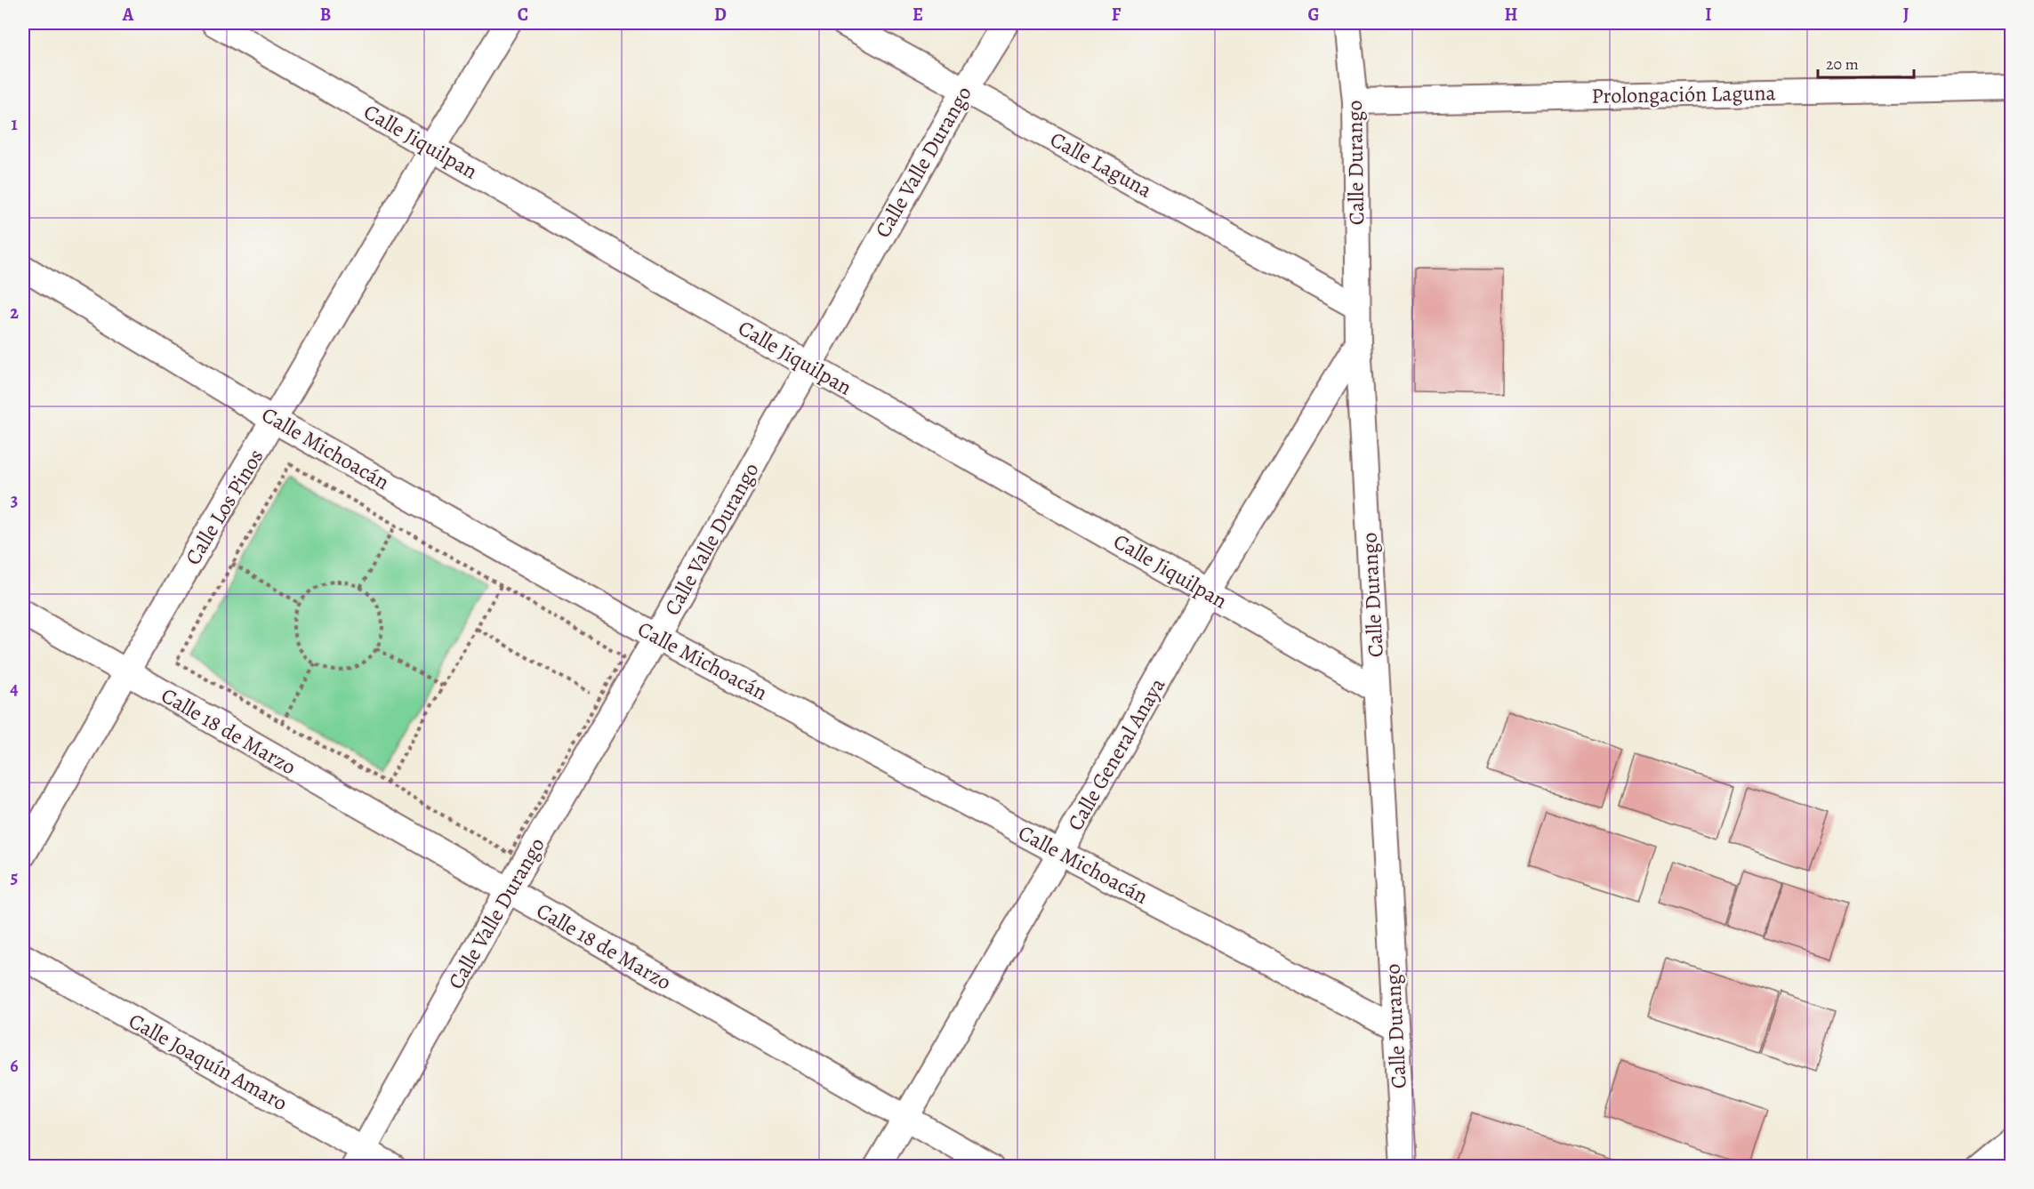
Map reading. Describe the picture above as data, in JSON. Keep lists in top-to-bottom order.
{
  "streets": {
    "street": [
      "Prolongación Laguna",
      "Calle Jiquilpan",
      "Calle Valle Durango",
      "Calle Durango",
      "Calle Laguna",
      "Calle Michoacán",
      "Calle Los Pinos",
      "Calle 18 de Marzo",
      "Calle General Anaya",
      "Calle Joaquín Amaro"
    ]
  },
  "crossings": [
    ["Prolongación Laguna", "Calle Durango"],
    ["Calle Jiquilpan", "Calle Valle Durango"],
    ["Calle Jiquilpan", "Calle Durango"],
    ["Calle Jiquilpan", "Calle Los Pinos"],
    ["Calle Jiquilpan", "Calle General Anaya"],
    ["Calle Valle Durango", "Calle Laguna"],
    ["Calle Valle Durango", "Calle Michoacán"],
    ["Calle Valle Durango", "Calle 18 de Marzo"],
    ["Calle Valle Durango", "Calle Joaquín Amaro"],
    ["Calle Durango", "Calle Laguna"],
    ["Calle Durango", "Calle Michoacán"],
    ["Calle Durango", "Calle General Anaya"],
    ["Calle Michoacán", "Calle Los Pinos"],
    ["Calle Michoacán", "Calle General Anaya"],
    ["Calle Los Pinos", "Calle 18 de Marzo"],
    ["Calle 18 de Marzo", "Calle General Anaya"]
  ],
  "scale_bar": "20 m",
  "grid": {
    "columns": [
      "A",
      "B",
      "C",
      "D",
      "E",
      "F",
      "G",
      "H",
      "I",
      "J"
    ],
    "rows": [
      "1",
      "2",
      "3",
      "4",
      "5",
      "6"
    ]
  }
}
